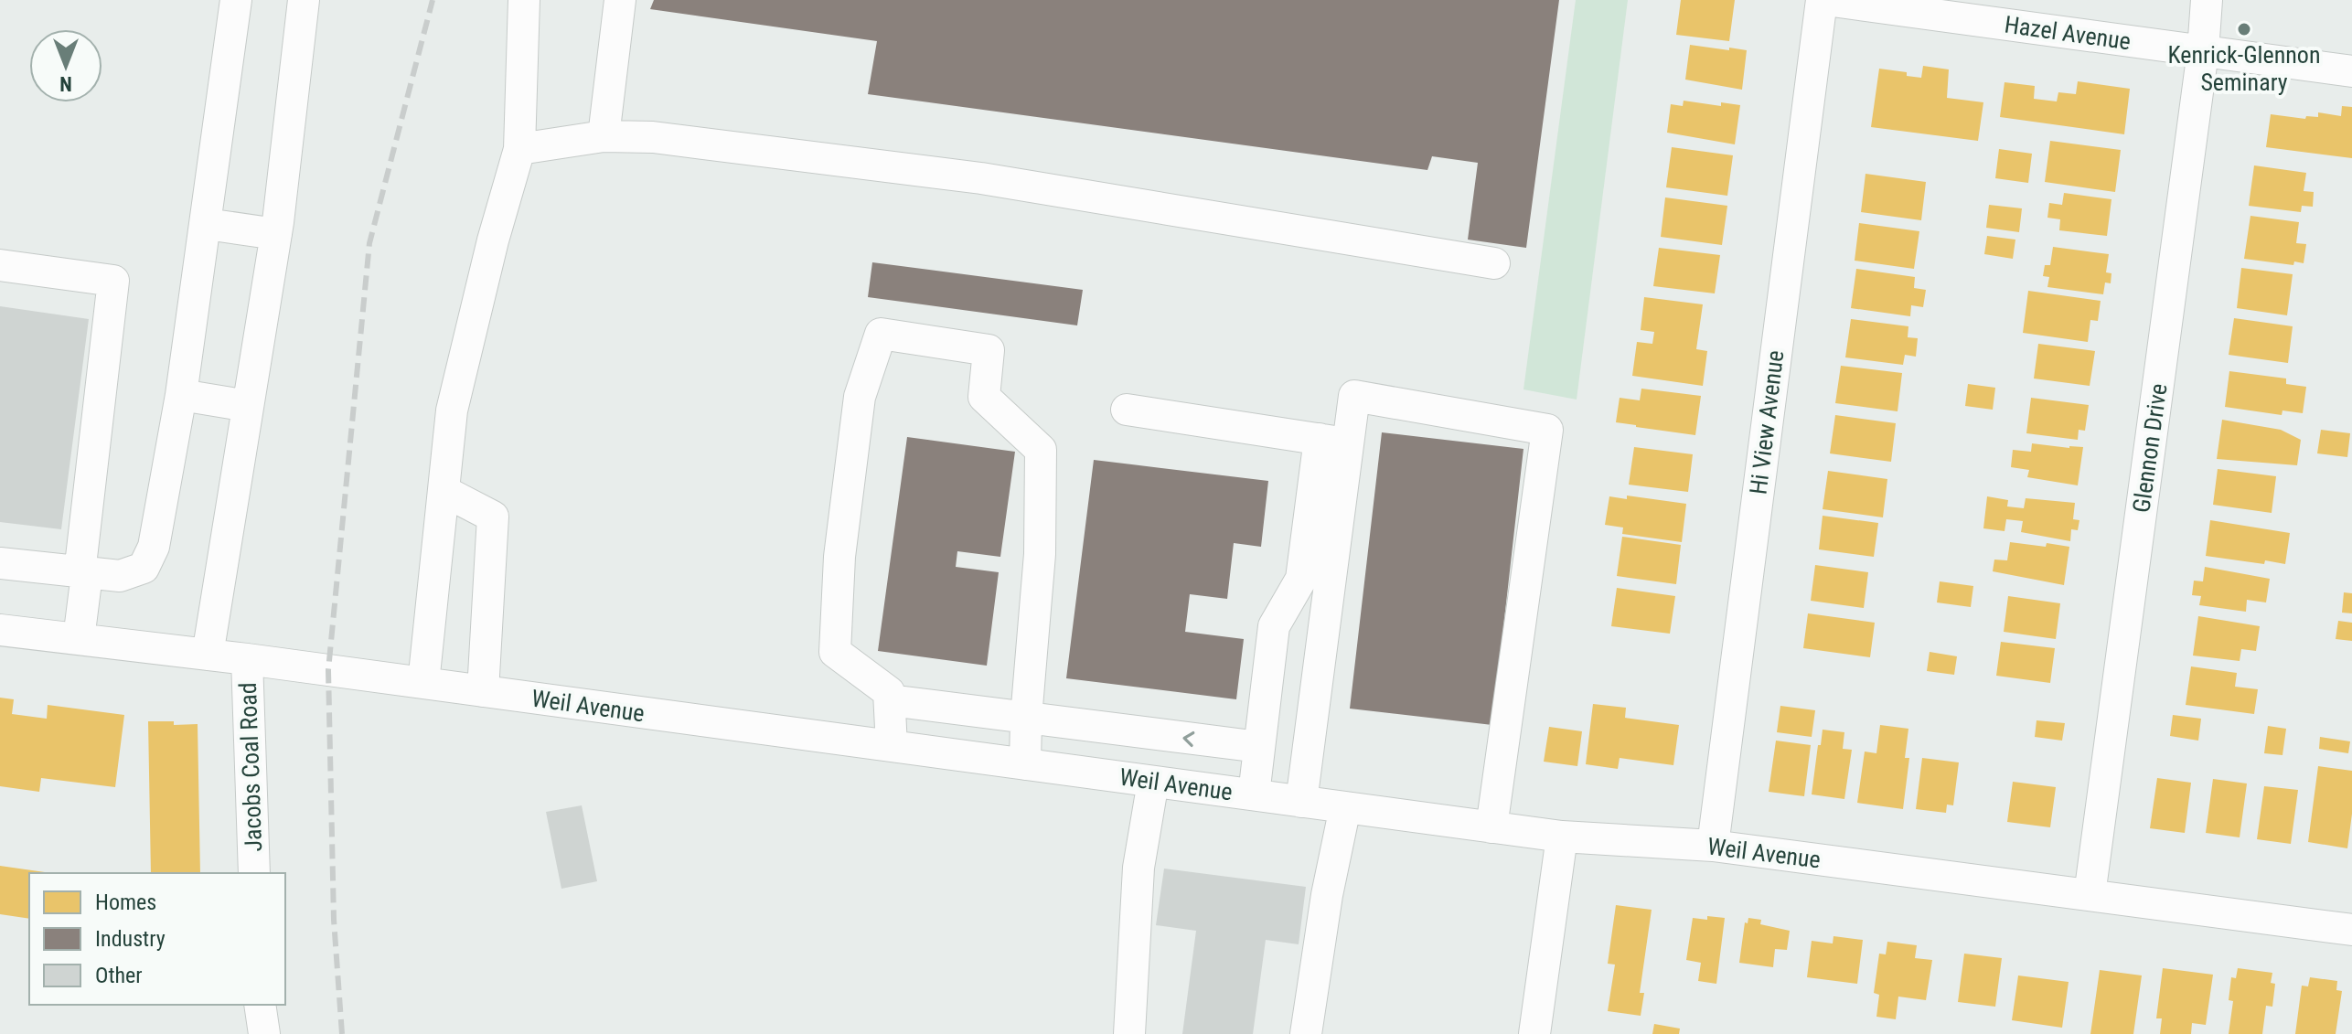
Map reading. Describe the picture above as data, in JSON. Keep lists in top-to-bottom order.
{
  "streets": {
    "street": [
      "Hazel Avenue",
      "Hi View Avenue",
      "Glennon Drive",
      "Weil Avenue",
      "Jacobs Coal Road"
    ]
  },
  "crossings": [
    ["Hazel Avenue", "Hi View Avenue"],
    ["Hazel Avenue", "Glennon Drive"],
    ["Hi View Avenue", "Weil Avenue"],
    ["Glennon Drive", "Weil Avenue"],
    ["Weil Avenue", "Jacobs Coal Road"]
  ],
  "places": ["Kenrick-Glennon Seminary"],
  "legend": ["Homes", "Industry", "Other"],
  "north": "bottom"
}
